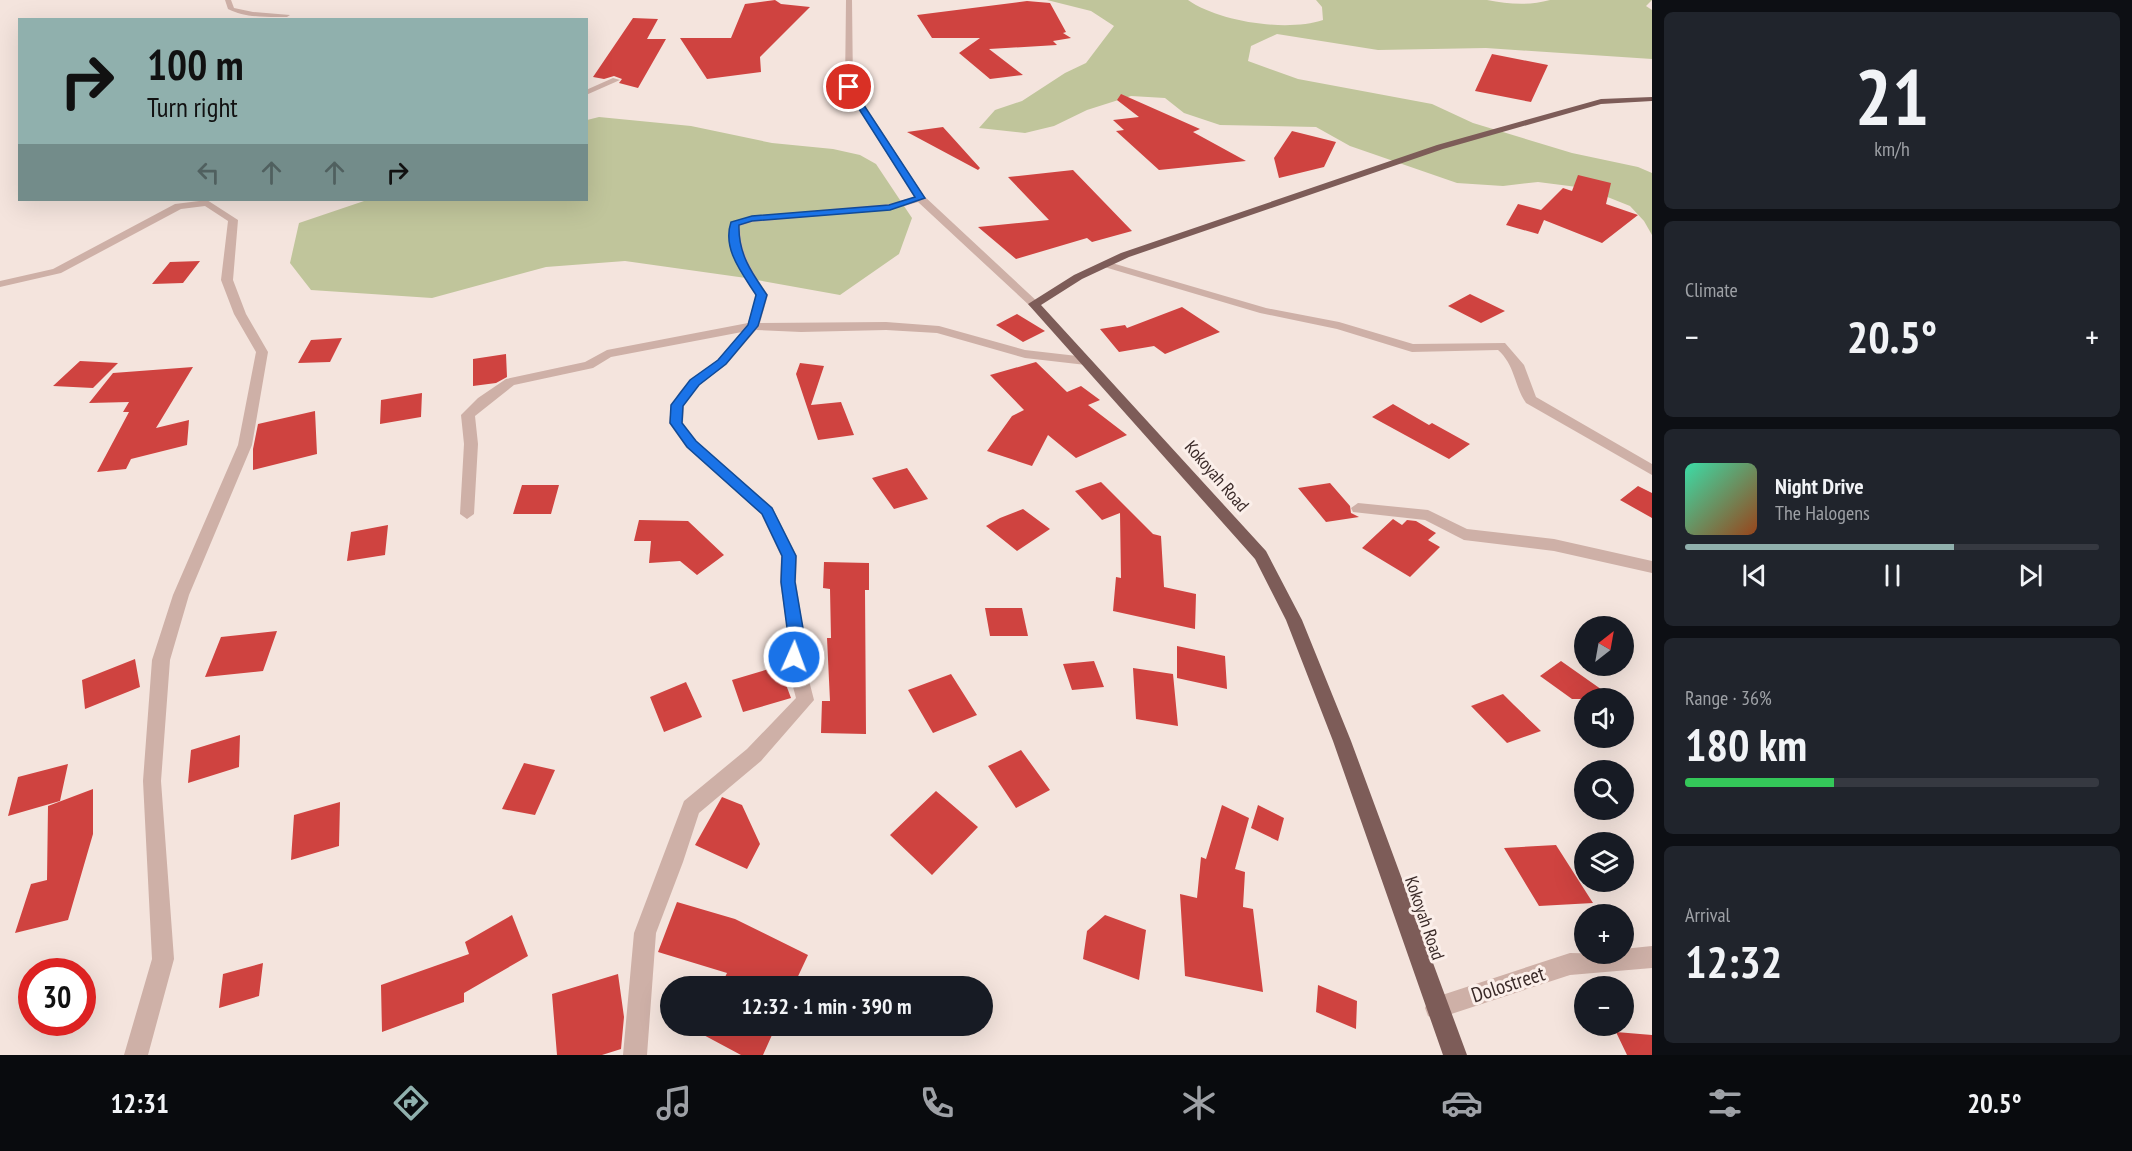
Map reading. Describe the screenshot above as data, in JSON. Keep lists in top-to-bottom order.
{
  "streets": {
    "main road": ["Kokoyah Road"],
    "street": ["Dolostreet"]
  },
  "crossings": [
    ["Kokoyah Road", "Dolostreet"]
  ],
  "north": "top right",
  "page": {
    "tile": [
      ["21", "km/h"],
      "Climate",
      ["Range · 36%", "180 km"],
      ["Arrival", "12:32"]
    ],
    "turn": ["100 m", "Turn right"],
    "heat": ["−", "20.5°", "+"],
    "song": ["Night Drive", "The Halogens"],
    "map_buttons": ["+", "−"],
    "limit": "30",
    "trip": "12:32 · 1 min · 390 m",
    "tabs": ["12:31", "20.5°"]
  }
}
